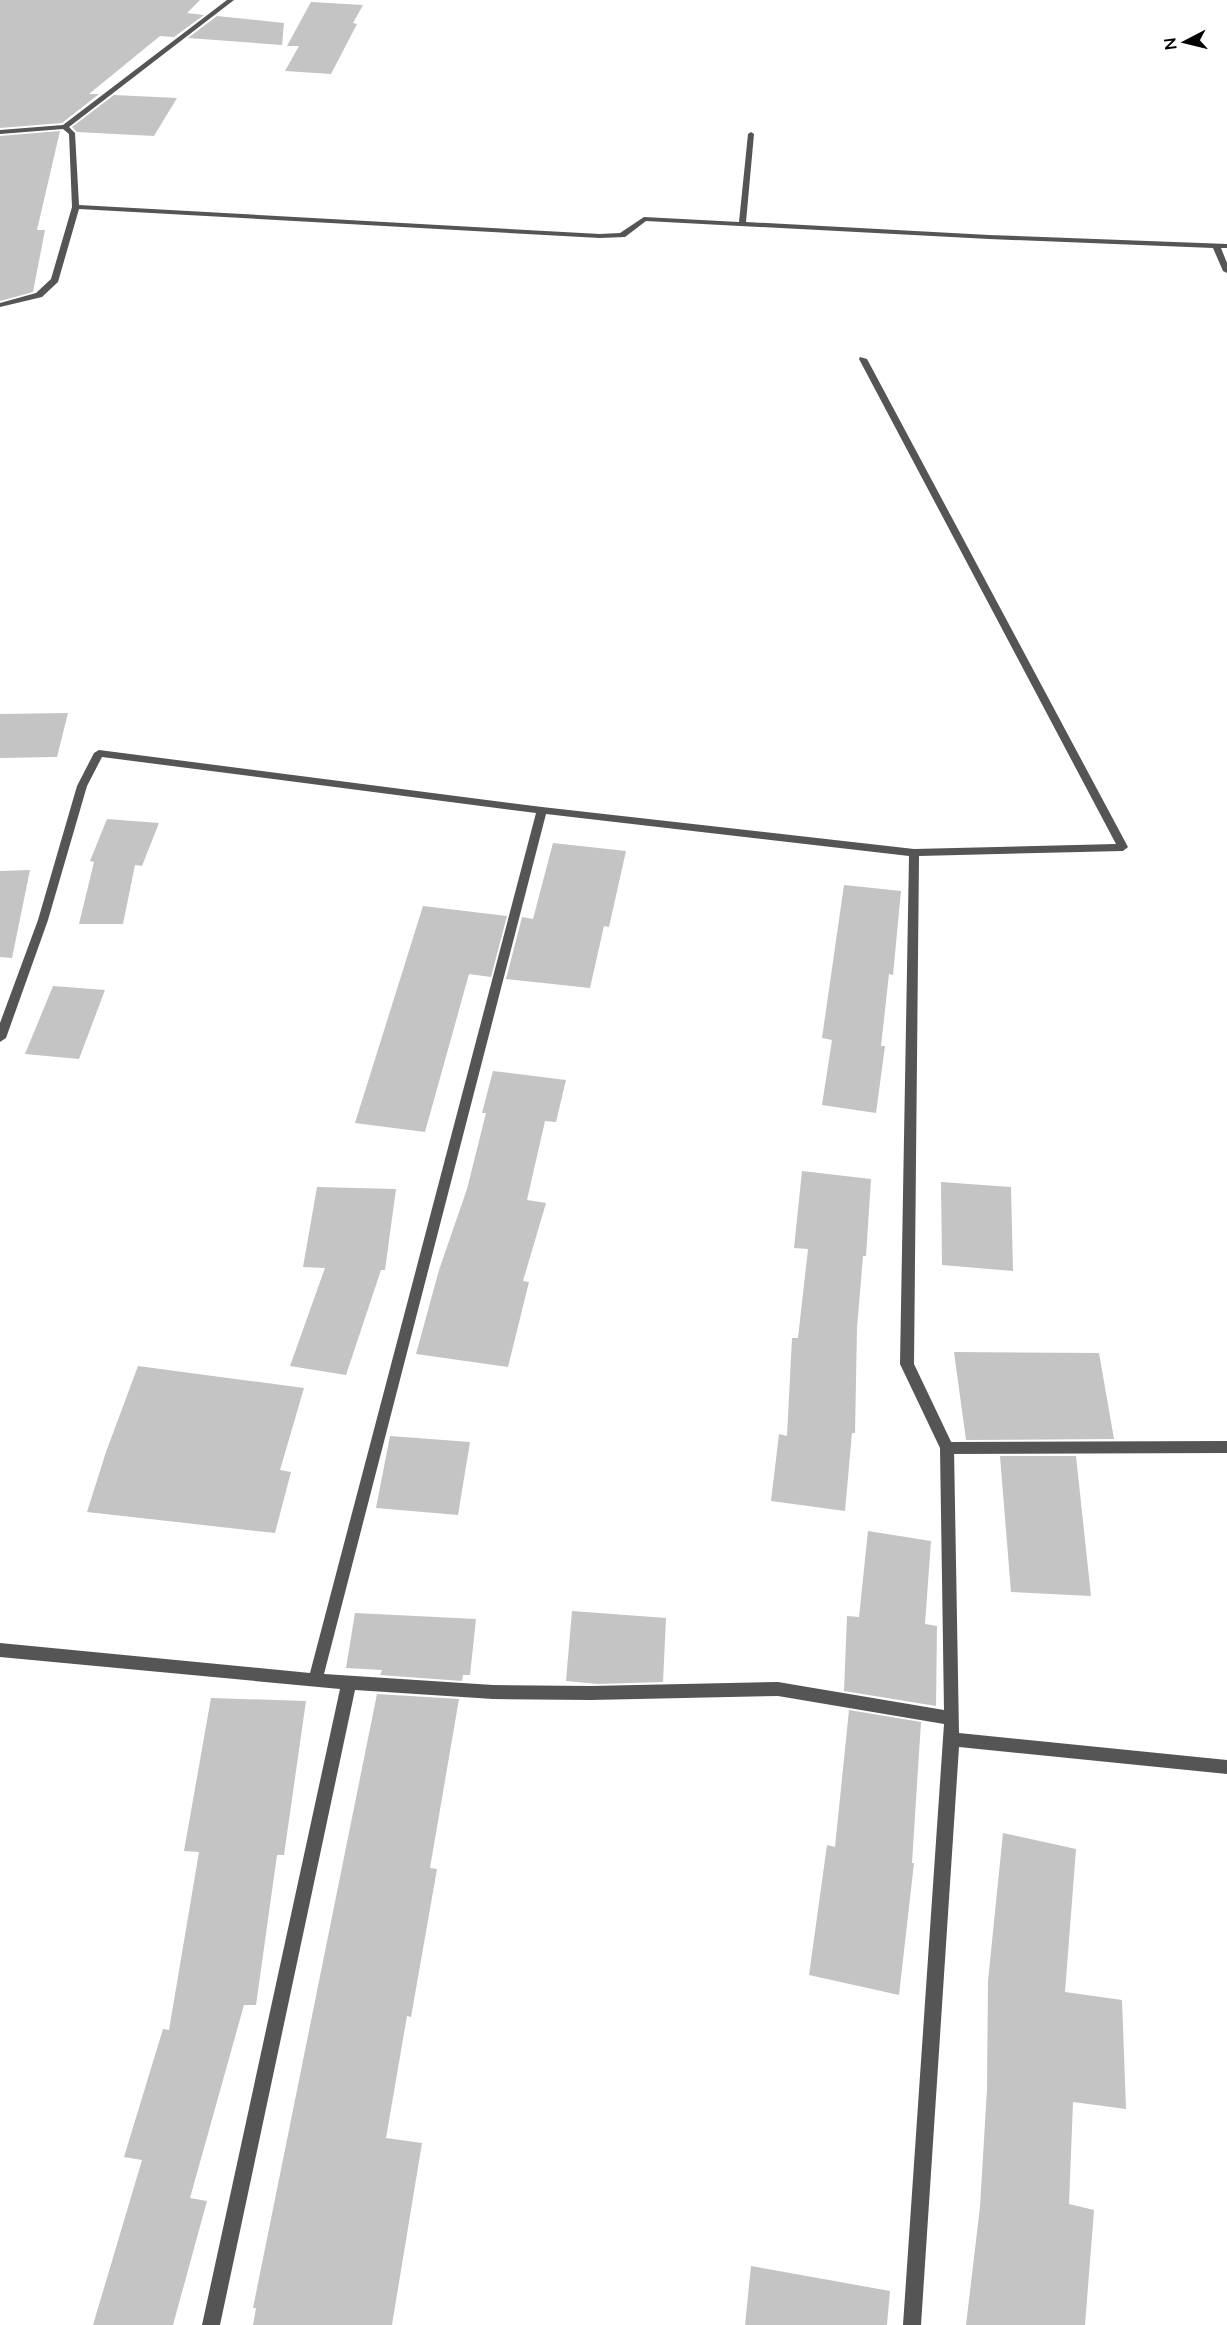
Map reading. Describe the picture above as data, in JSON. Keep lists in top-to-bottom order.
{
  "north": "left"
}
